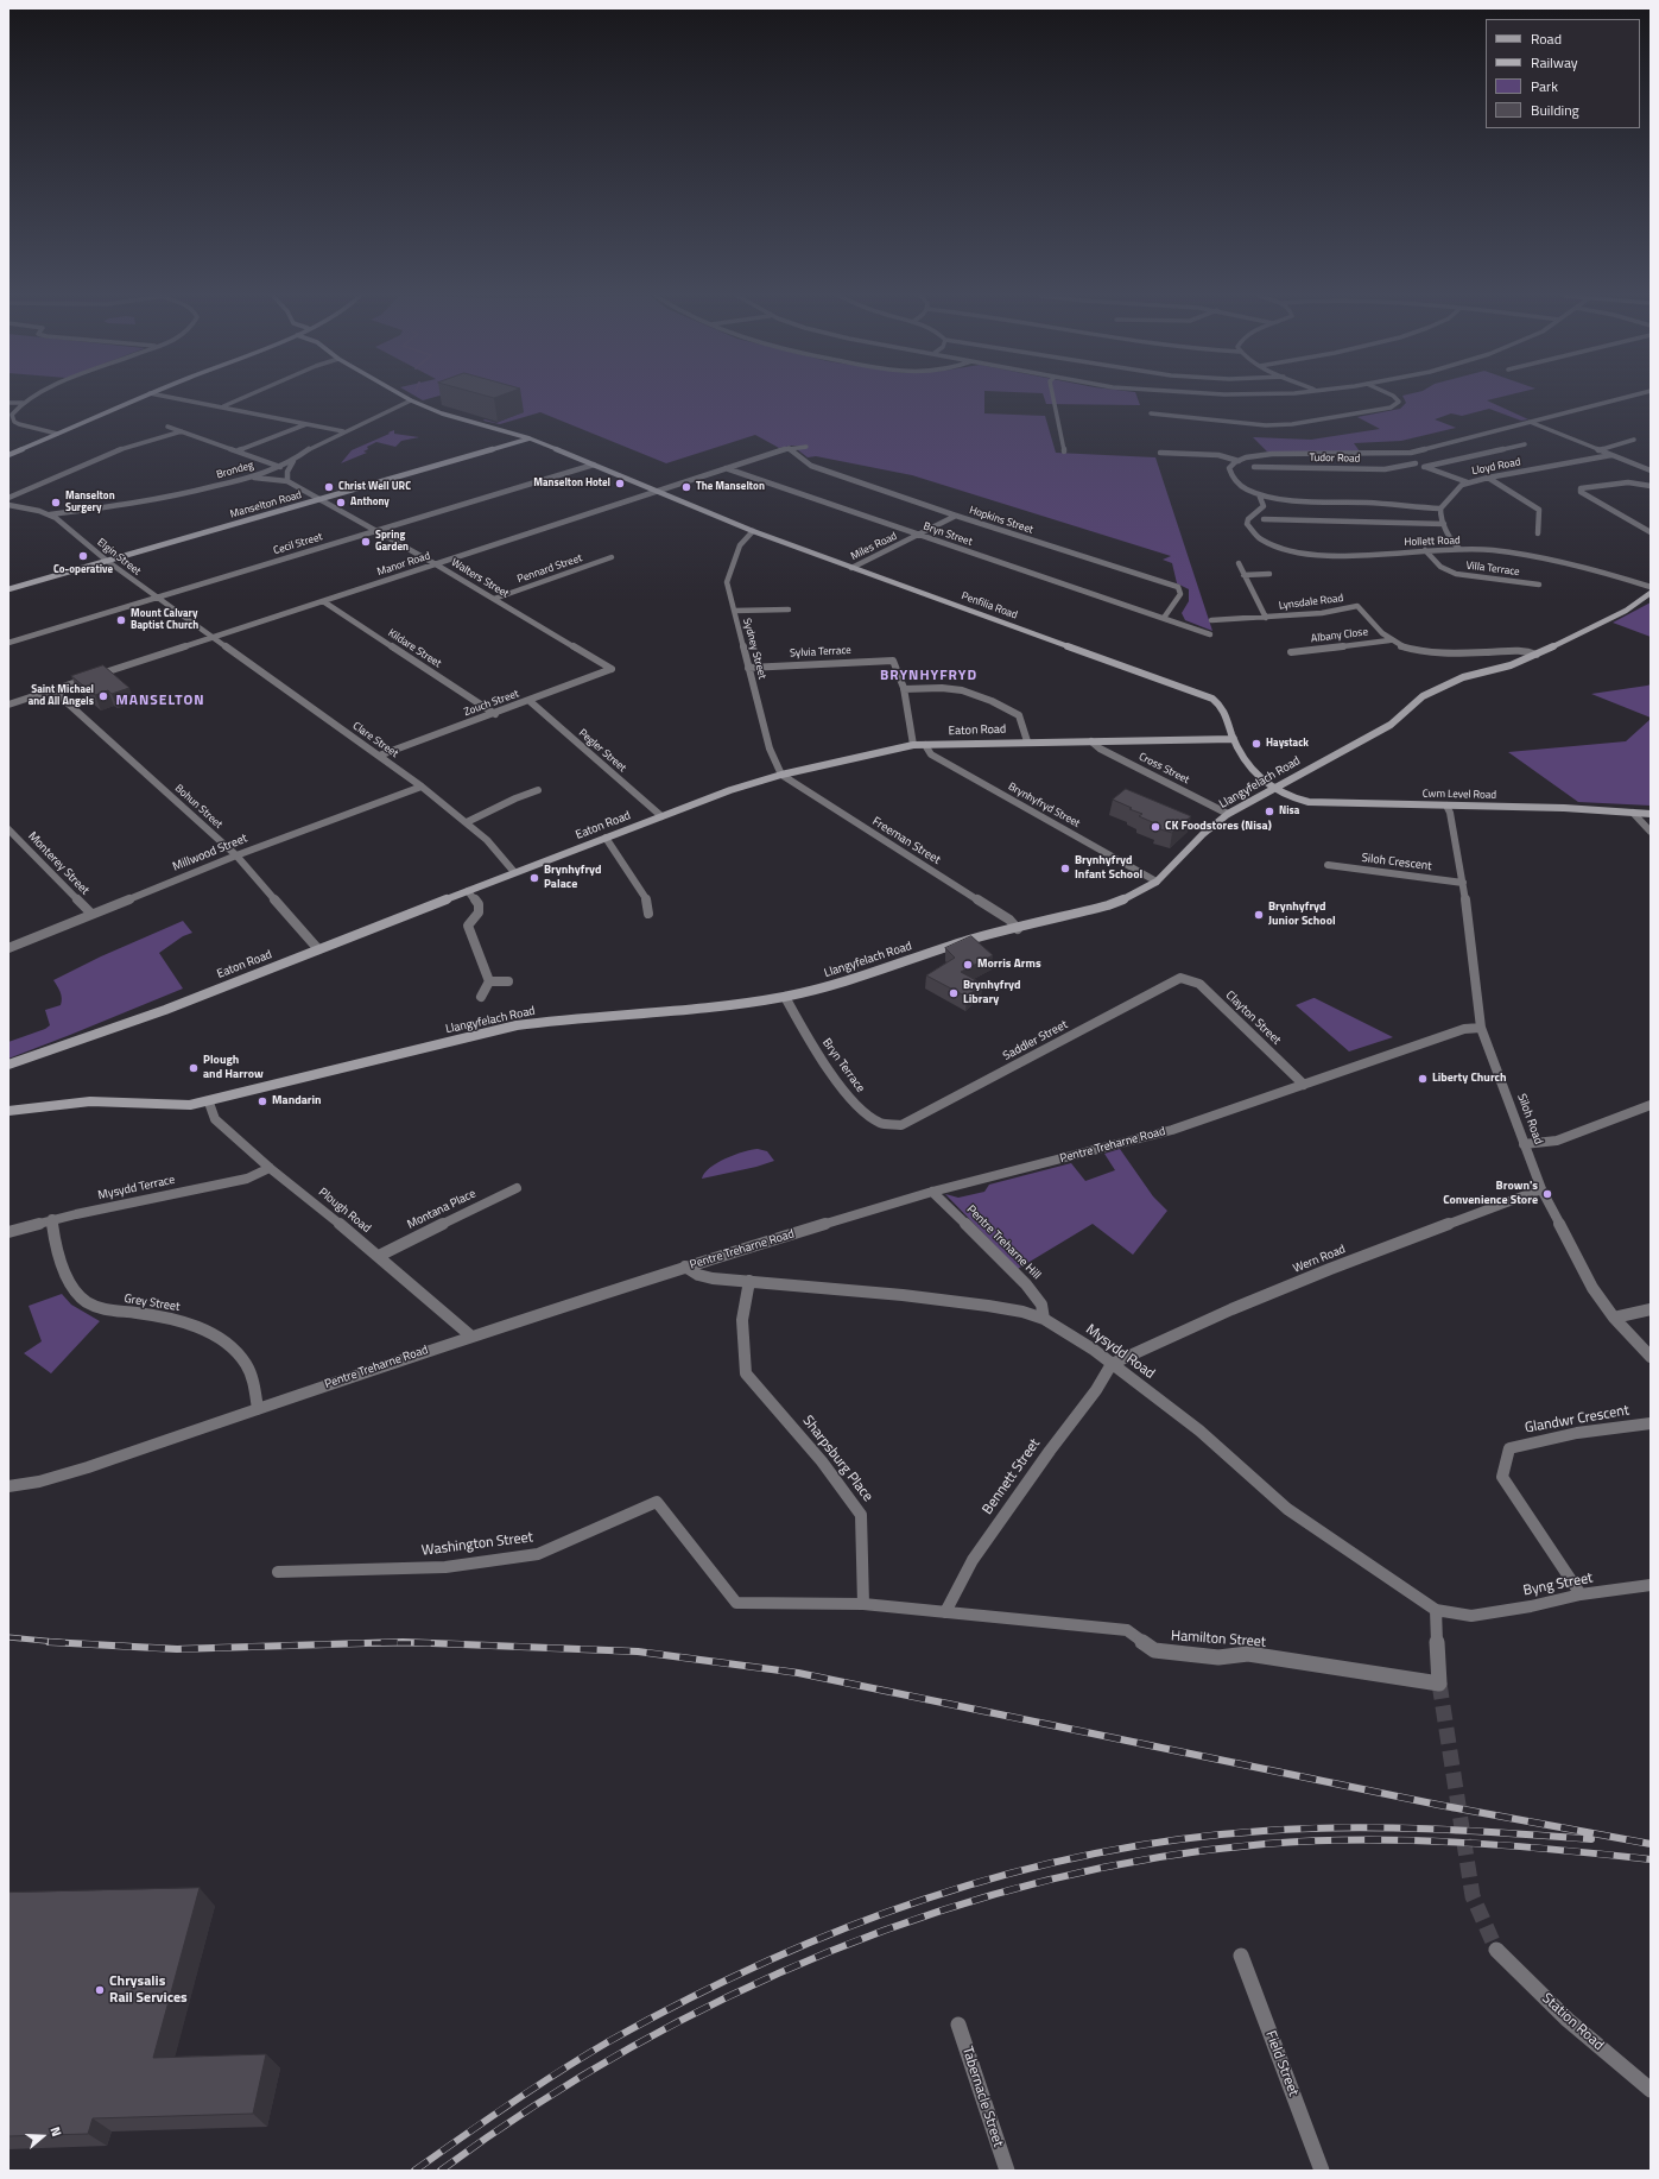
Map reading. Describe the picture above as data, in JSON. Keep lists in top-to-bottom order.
{
  "streets": {
    "street": [
      "Tudor Road",
      "Lloyd Road",
      "Brondeg",
      "Manselton Road",
      "Hopkins Street",
      "Bryn Street",
      "Hollett Road",
      "Cecil Street",
      "Miles Road",
      "Elgin Street",
      "Manor Road",
      "Pennard Street",
      "Villa Terrace",
      "Walters Street",
      "Lynsdale Road",
      "Penfilia Road",
      "Albany Close",
      "Kildare Street",
      "Sydney Street",
      "Sylvia Terrace",
      "Zouch Street",
      "Eaton Road",
      "Clare Street",
      "Pegler Street",
      "Cross Street",
      "Llangyfelach Road",
      "Cwm Level Road",
      "Brynhyfryd Street",
      "Bohun Street",
      "Freeman Street",
      "Millwood Street",
      "Siloh Crescent",
      "Monterey Street",
      "Clayton Street",
      "Saddler Street",
      "Bryn Terrace",
      "Siloh Road",
      "Pentre Treharne Road",
      "Mysydd Terrace",
      "Montana Place",
      "Plough Road",
      "Pentre Treharne Hill",
      "Wern Road",
      "Grey Street",
      "Mysydd Road",
      "Glandwr Crescent",
      "Sharpsburg Place",
      "Bennett Street",
      "Washington Street",
      "Byng Street",
      "Hamilton Street",
      "Station Road",
      "Field Street",
      "Tabernacle Street"
    ]
  },
  "crossings": [
    ["Brondeg", "Elgin Street"],
    ["Brondeg", "Walters Street"],
    ["Brondeg", "Penfilia Road"],
    ["Manselton Road", "Elgin Street"],
    ["Manselton Road", "Walters Street"],
    ["Manselton Road", "Penfilia Road"],
    ["Hopkins Street", "Bryn Street"],
    ["Hopkins Street", "Miles Road"],
    ["Hopkins Street", "Manor Road"],
    ["Bryn Street", "Miles Road"],
    ["Bryn Street", "Manor Road"],
    ["Hollett Road", "Villa Terrace"],
    ["Cecil Street", "Elgin Street"],
    ["Cecil Street", "Walters Street"],
    ["Cecil Street", "Penfilia Road"],
    ["Miles Road", "Penfilia Road"],
    ["Elgin Street", "Manor Road"],
    ["Elgin Street", "Clare Street"],
    ["Manor Road", "Walters Street"],
    ["Manor Road", "Penfilia Road"],
    ["Manor Road", "Kildare Street"],
    ["Manor Road", "Clare Street"],
    ["Manor Road", "Bohun Street"],
    ["Pennard Street", "Walters Street"],
    ["Walters Street", "Zouch Street"],
    ["Lynsdale Road", "Albany Close"],
    ["Penfilia Road", "Sydney Street"],
    ["Penfilia Road", "Eaton Road"],
    ["Penfilia Road", "Llangyfelach Road"],
    ["Penfilia Road", "Cwm Level Road"],
    ["Kildare Street", "Zouch Street"],
    ["Sydney Street", "Sylvia Terrace"],
    ["Sydney Street", "Eaton Road"],
    ["Sydney Street", "Freeman Street"],
    ["Zouch Street", "Clare Street"],
    ["Zouch Street", "Pegler Street"],
    ["Eaton Road", "Clare Street"],
    ["Eaton Road", "Pegler Street"],
    ["Eaton Road", "Cross Street"],
    ["Eaton Road", "Brynhyfryd Street"],
    ["Eaton Road", "Bohun Street"],
    ["Eaton Road", "Freeman Street"],
    ["Clare Street", "Millwood Street"],
    ["Cross Street", "Llangyfelach Road"],
    ["Llangyfelach Road", "Cwm Level Road"],
    ["Llangyfelach Road", "Brynhyfryd Street"],
    ["Llangyfelach Road", "Freeman Street"],
    ["Llangyfelach Road", "Bryn Terrace"],
    ["Llangyfelach Road", "Plough Road"],
    ["Cwm Level Road", "Siloh Road"],
    ["Bohun Street", "Millwood Street"],
    ["Millwood Street", "Monterey Street"],
    ["Siloh Crescent", "Siloh Road"],
    ["Clayton Street", "Saddler Street"],
    ["Clayton Street", "Pentre Treharne Road"],
    ["Saddler Street", "Bryn Terrace"],
    ["Siloh Road", "Pentre Treharne Road"],
    ["Siloh Road", "Wern Road"],
    ["Pentre Treharne Road", "Plough Road"],
    ["Pentre Treharne Road", "Pentre Treharne Hill"],
    ["Pentre Treharne Road", "Grey Street"],
    ["Pentre Treharne Road", "Mysydd Road"],
    ["Mysydd Terrace", "Plough Road"],
    ["Mysydd Terrace", "Grey Street"],
    ["Montana Place", "Plough Road"],
    ["Pentre Treharne Hill", "Mysydd Road"],
    ["Wern Road", "Mysydd Road"],
    ["Wern Road", "Bennett Street"],
    ["Mysydd Road", "Sharpsburg Place"],
    ["Mysydd Road", "Bennett Street"],
    ["Mysydd Road", "Byng Street"],
    ["Mysydd Road", "Hamilton Street"],
    ["Glandwr Crescent", "Byng Street"],
    ["Sharpsburg Place", "Washington Street"],
    ["Sharpsburg Place", "Hamilton Street"],
    ["Bennett Street", "Hamilton Street"],
    ["Washington Street", "Hamilton Street"]
  ],
  "districts": ["BRYNHYFRYD", "MANSELTON"],
  "places": [
    "Manselton Hotel",
    "Christ Well URC",
    "The Manselton",
    "Manselton Surgery",
    "Anthony",
    "Spring Garden",
    "Co-operative",
    "Mount Calvary Baptist Church",
    "Saint Michael and All Angels",
    "Haystack",
    "Nisa",
    "CK Foodstores (Nisa)",
    "Brynhyfryd Infant School",
    "Brynhyfryd Palace",
    "Brynhyfryd Junior School",
    "Morris Arms",
    "Brynhyfryd Library",
    "Plough and Harrow",
    "Liberty Church",
    "Mandarin",
    "Brown's Convenience Store",
    "Chrysalis Rail Services"
  ],
  "legend": [
    "Road",
    "Railway",
    "Park",
    "Building"
  ],
  "north": "right"
}
